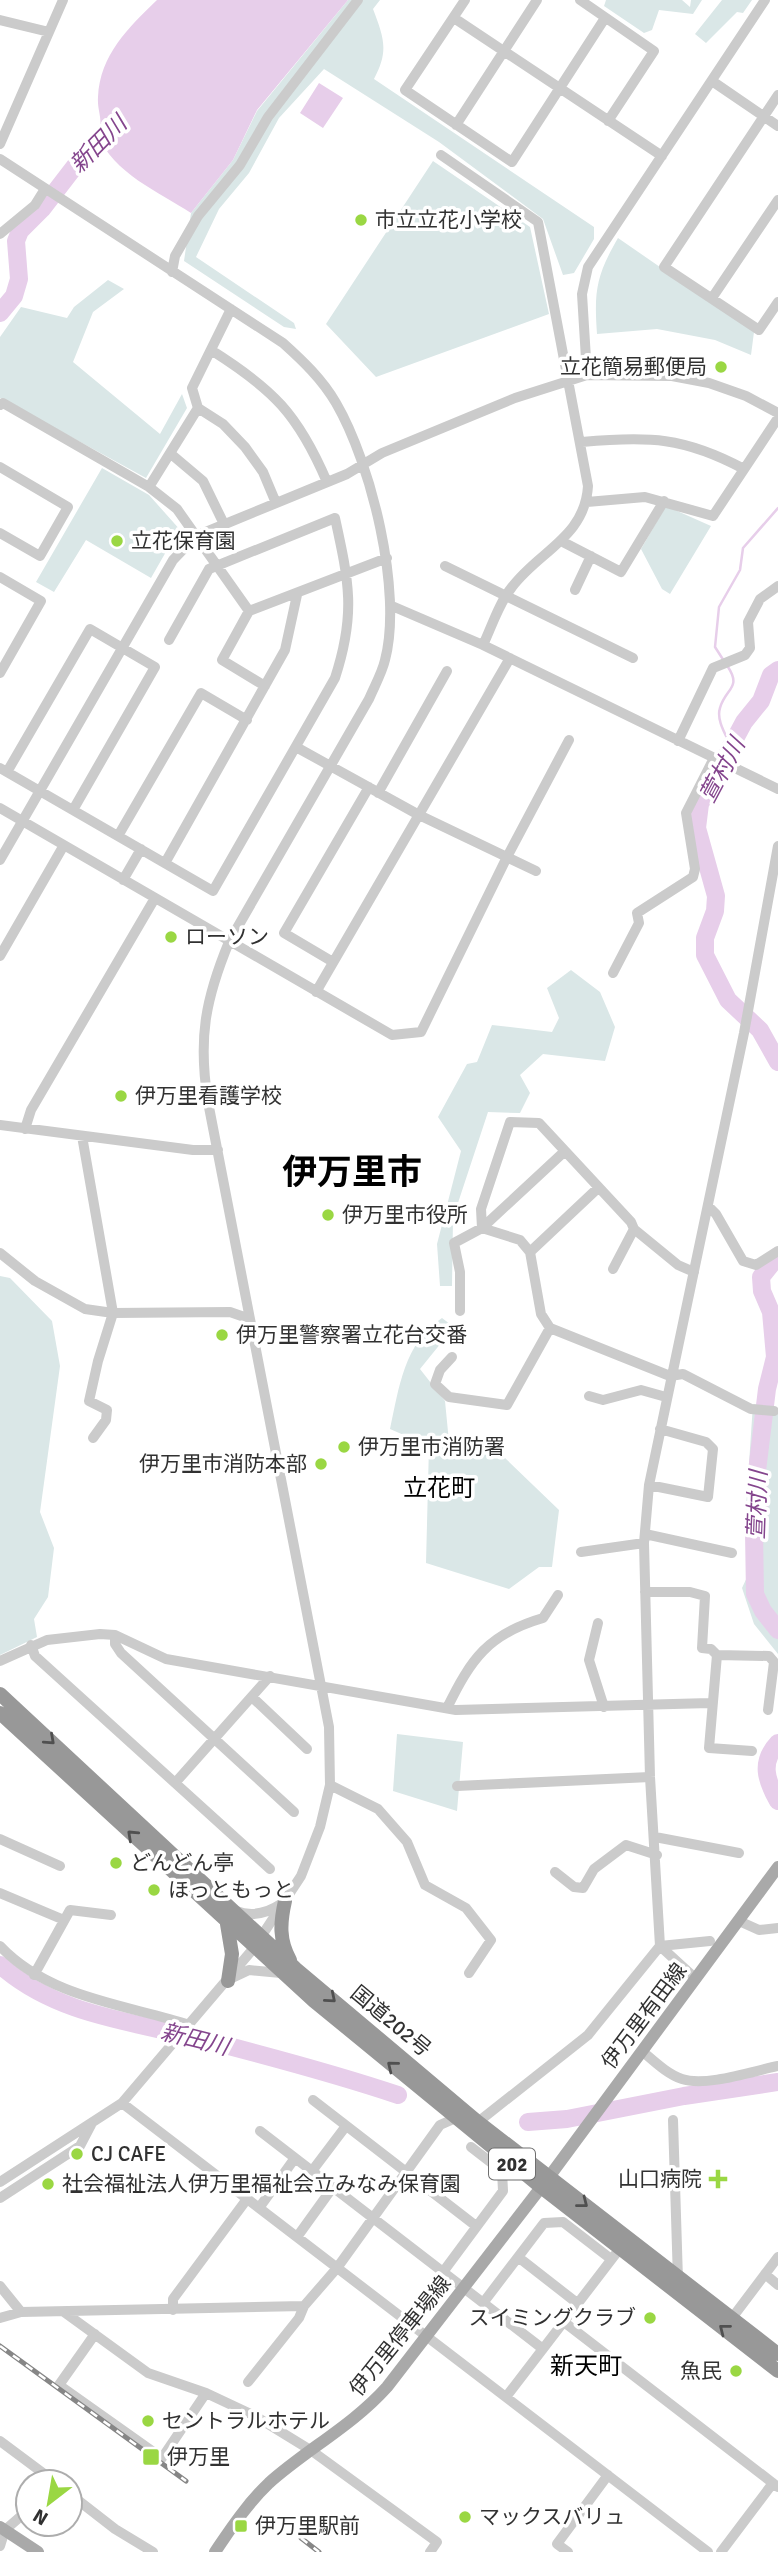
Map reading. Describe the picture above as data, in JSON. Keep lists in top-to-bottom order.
{
  "streets": {
    "highway": ["国道202号", "202"],
    "main road": ["伊万里有田線", "伊万里停車場線"]
  },
  "crossings": [
    ["伊万里有田線", "国道202号"],
    ["伊万里有田線", "伊万里停車場線"],
    ["国道202号", "伊万里停車場線"]
  ],
  "districts": ["伊万里市", "立花町", "新天町"],
  "water": ["新田川", "萱村川"],
  "places": {
    "other": [
      "市立立花小学校",
      "立花簡易郵便局",
      "立花保育園",
      "ローソン",
      "伊万里看護学校",
      "伊万里市役所",
      "伊万里警察署立花台交番",
      "伊万里市消防署",
      "伊万里市消防本部",
      "どんどん亭",
      "ほっともっと",
      "CJ CAFE",
      "社会福祉法人伊万里福祉会立みなみ保育園",
      "スイミングクラブ",
      "魚民",
      "セントラルホテル",
      "マックスバリュ"
    ],
    "health": ["山口病院"],
    "transit": ["伊万里", "伊万里駅前"]
  },
  "north": "bottom left"
}
